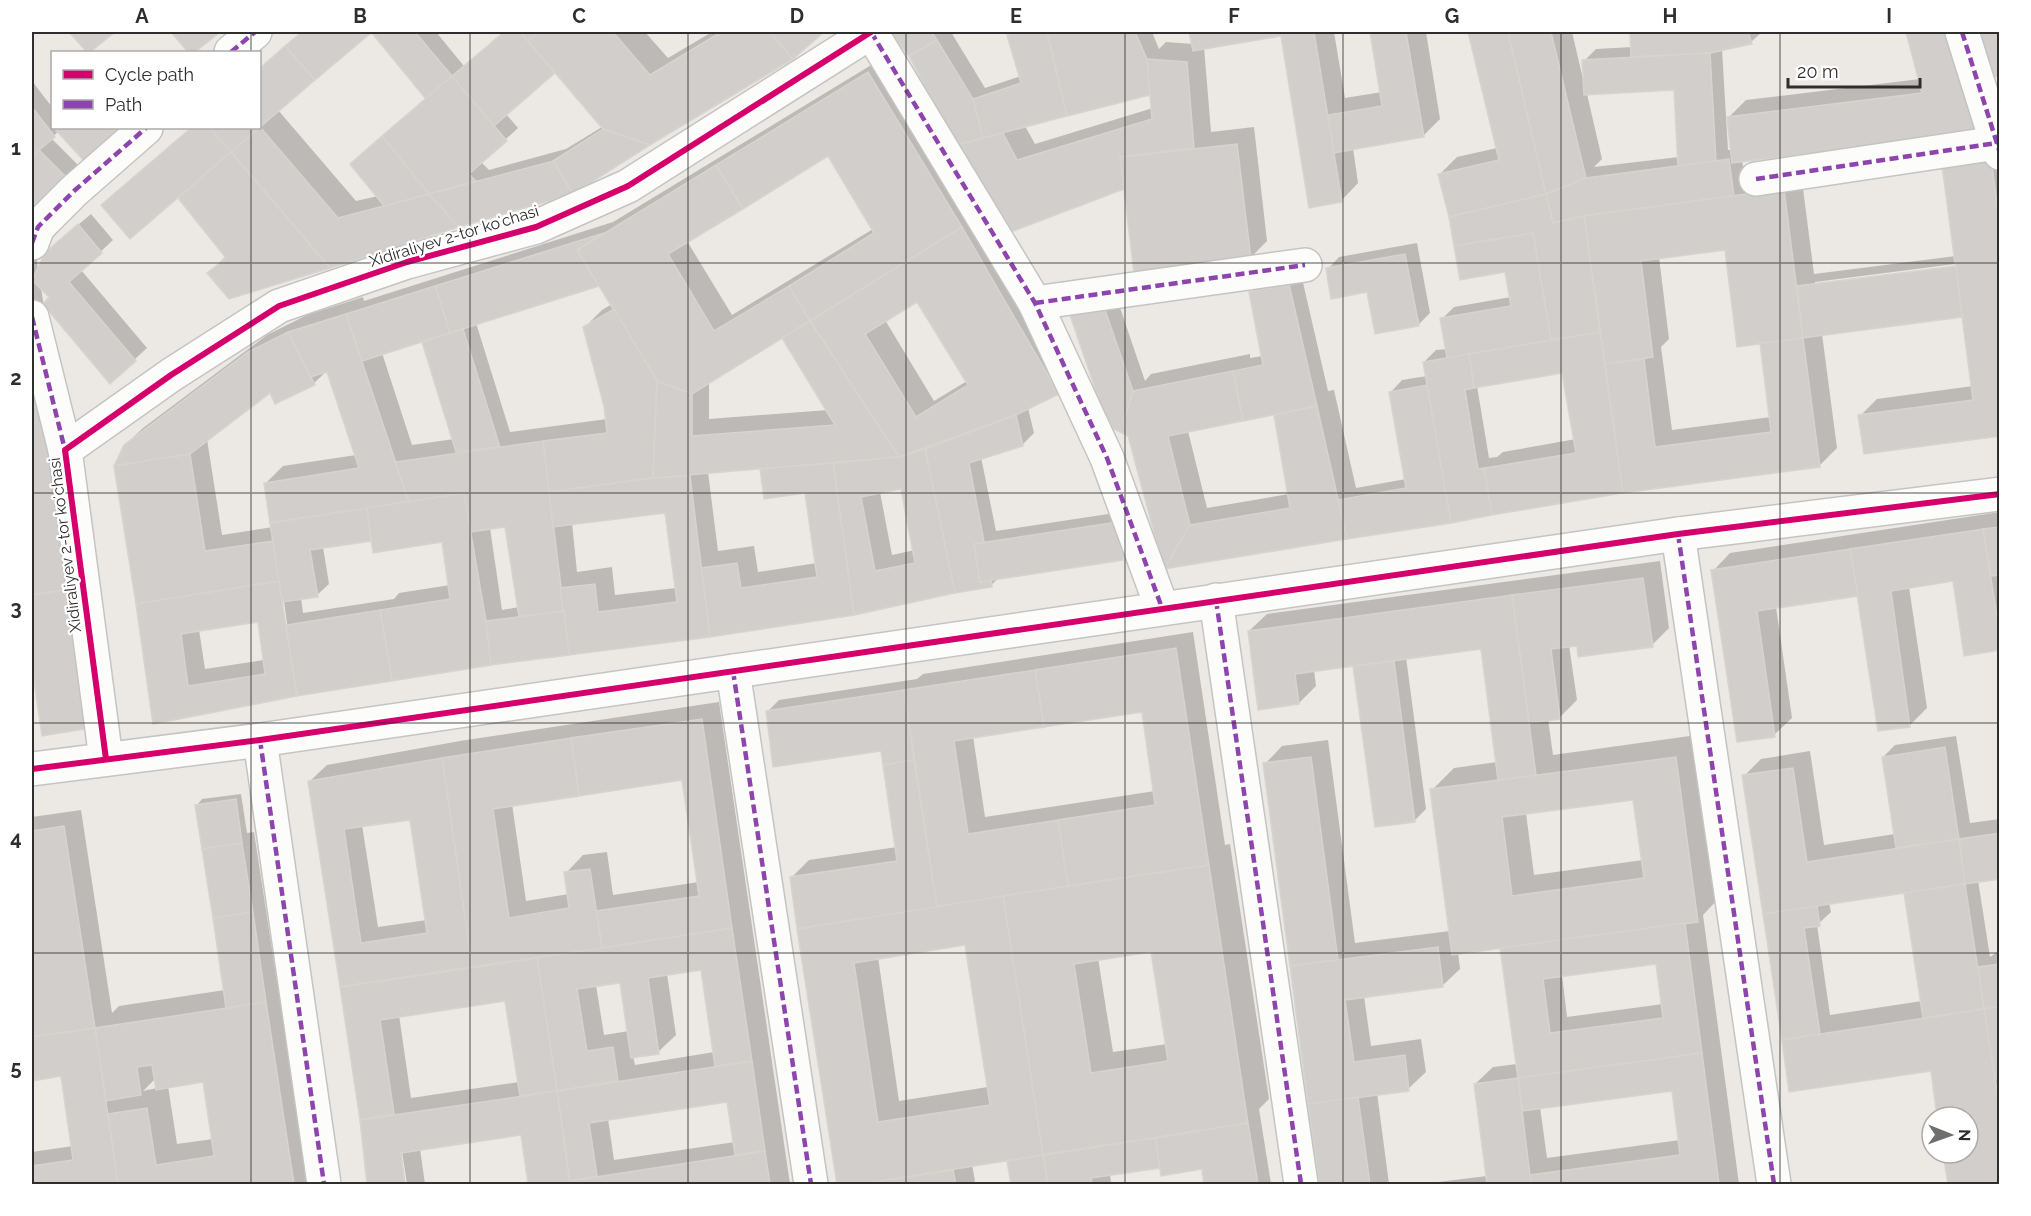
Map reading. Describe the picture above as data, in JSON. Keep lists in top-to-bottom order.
{
  "streets": {
    "street": ["Xidiraliyev 2-tor koʻchasi"]
  },
  "legend": ["Cycle path", "Path"],
  "scale_bar": "20 m",
  "north": "right",
  "grid": {
    "columns": [
      "A",
      "B",
      "C",
      "D",
      "E",
      "F",
      "G",
      "H",
      "I"
    ],
    "rows": [
      "1",
      "2",
      "3",
      "4",
      "5"
    ]
  }
}
